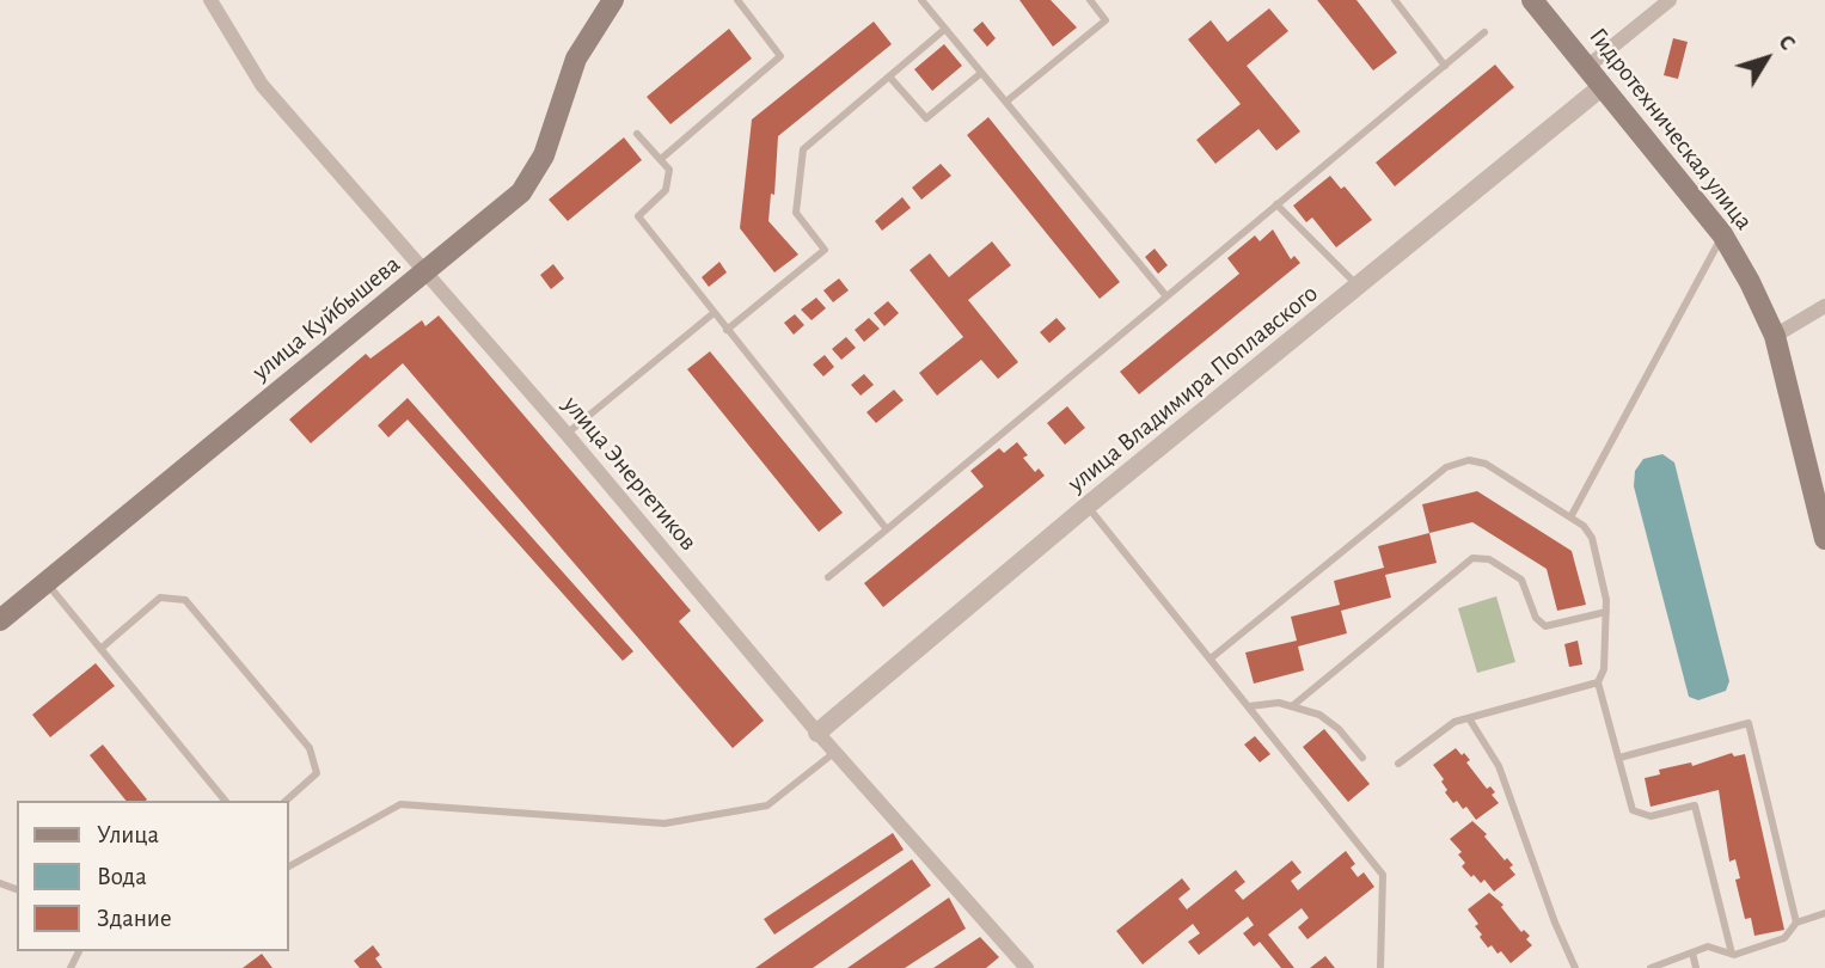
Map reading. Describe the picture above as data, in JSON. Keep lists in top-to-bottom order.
{
  "streets": {
    "main road": ["Гидротехническая улица", "улица Куйбышева"],
    "street": ["улица Владимира Поплавского", "улица Энергетиков"]
  },
  "crossings": [
    ["Гидротехническая улица", "улица Владимира Поплавского"],
    ["улица Куйбышева", "улица Энергетиков"],
    ["улица Владимира Поплавского", "улица Энергетиков"]
  ],
  "legend": ["Улица", "Вода", "Здание"],
  "north": "top right"
}
